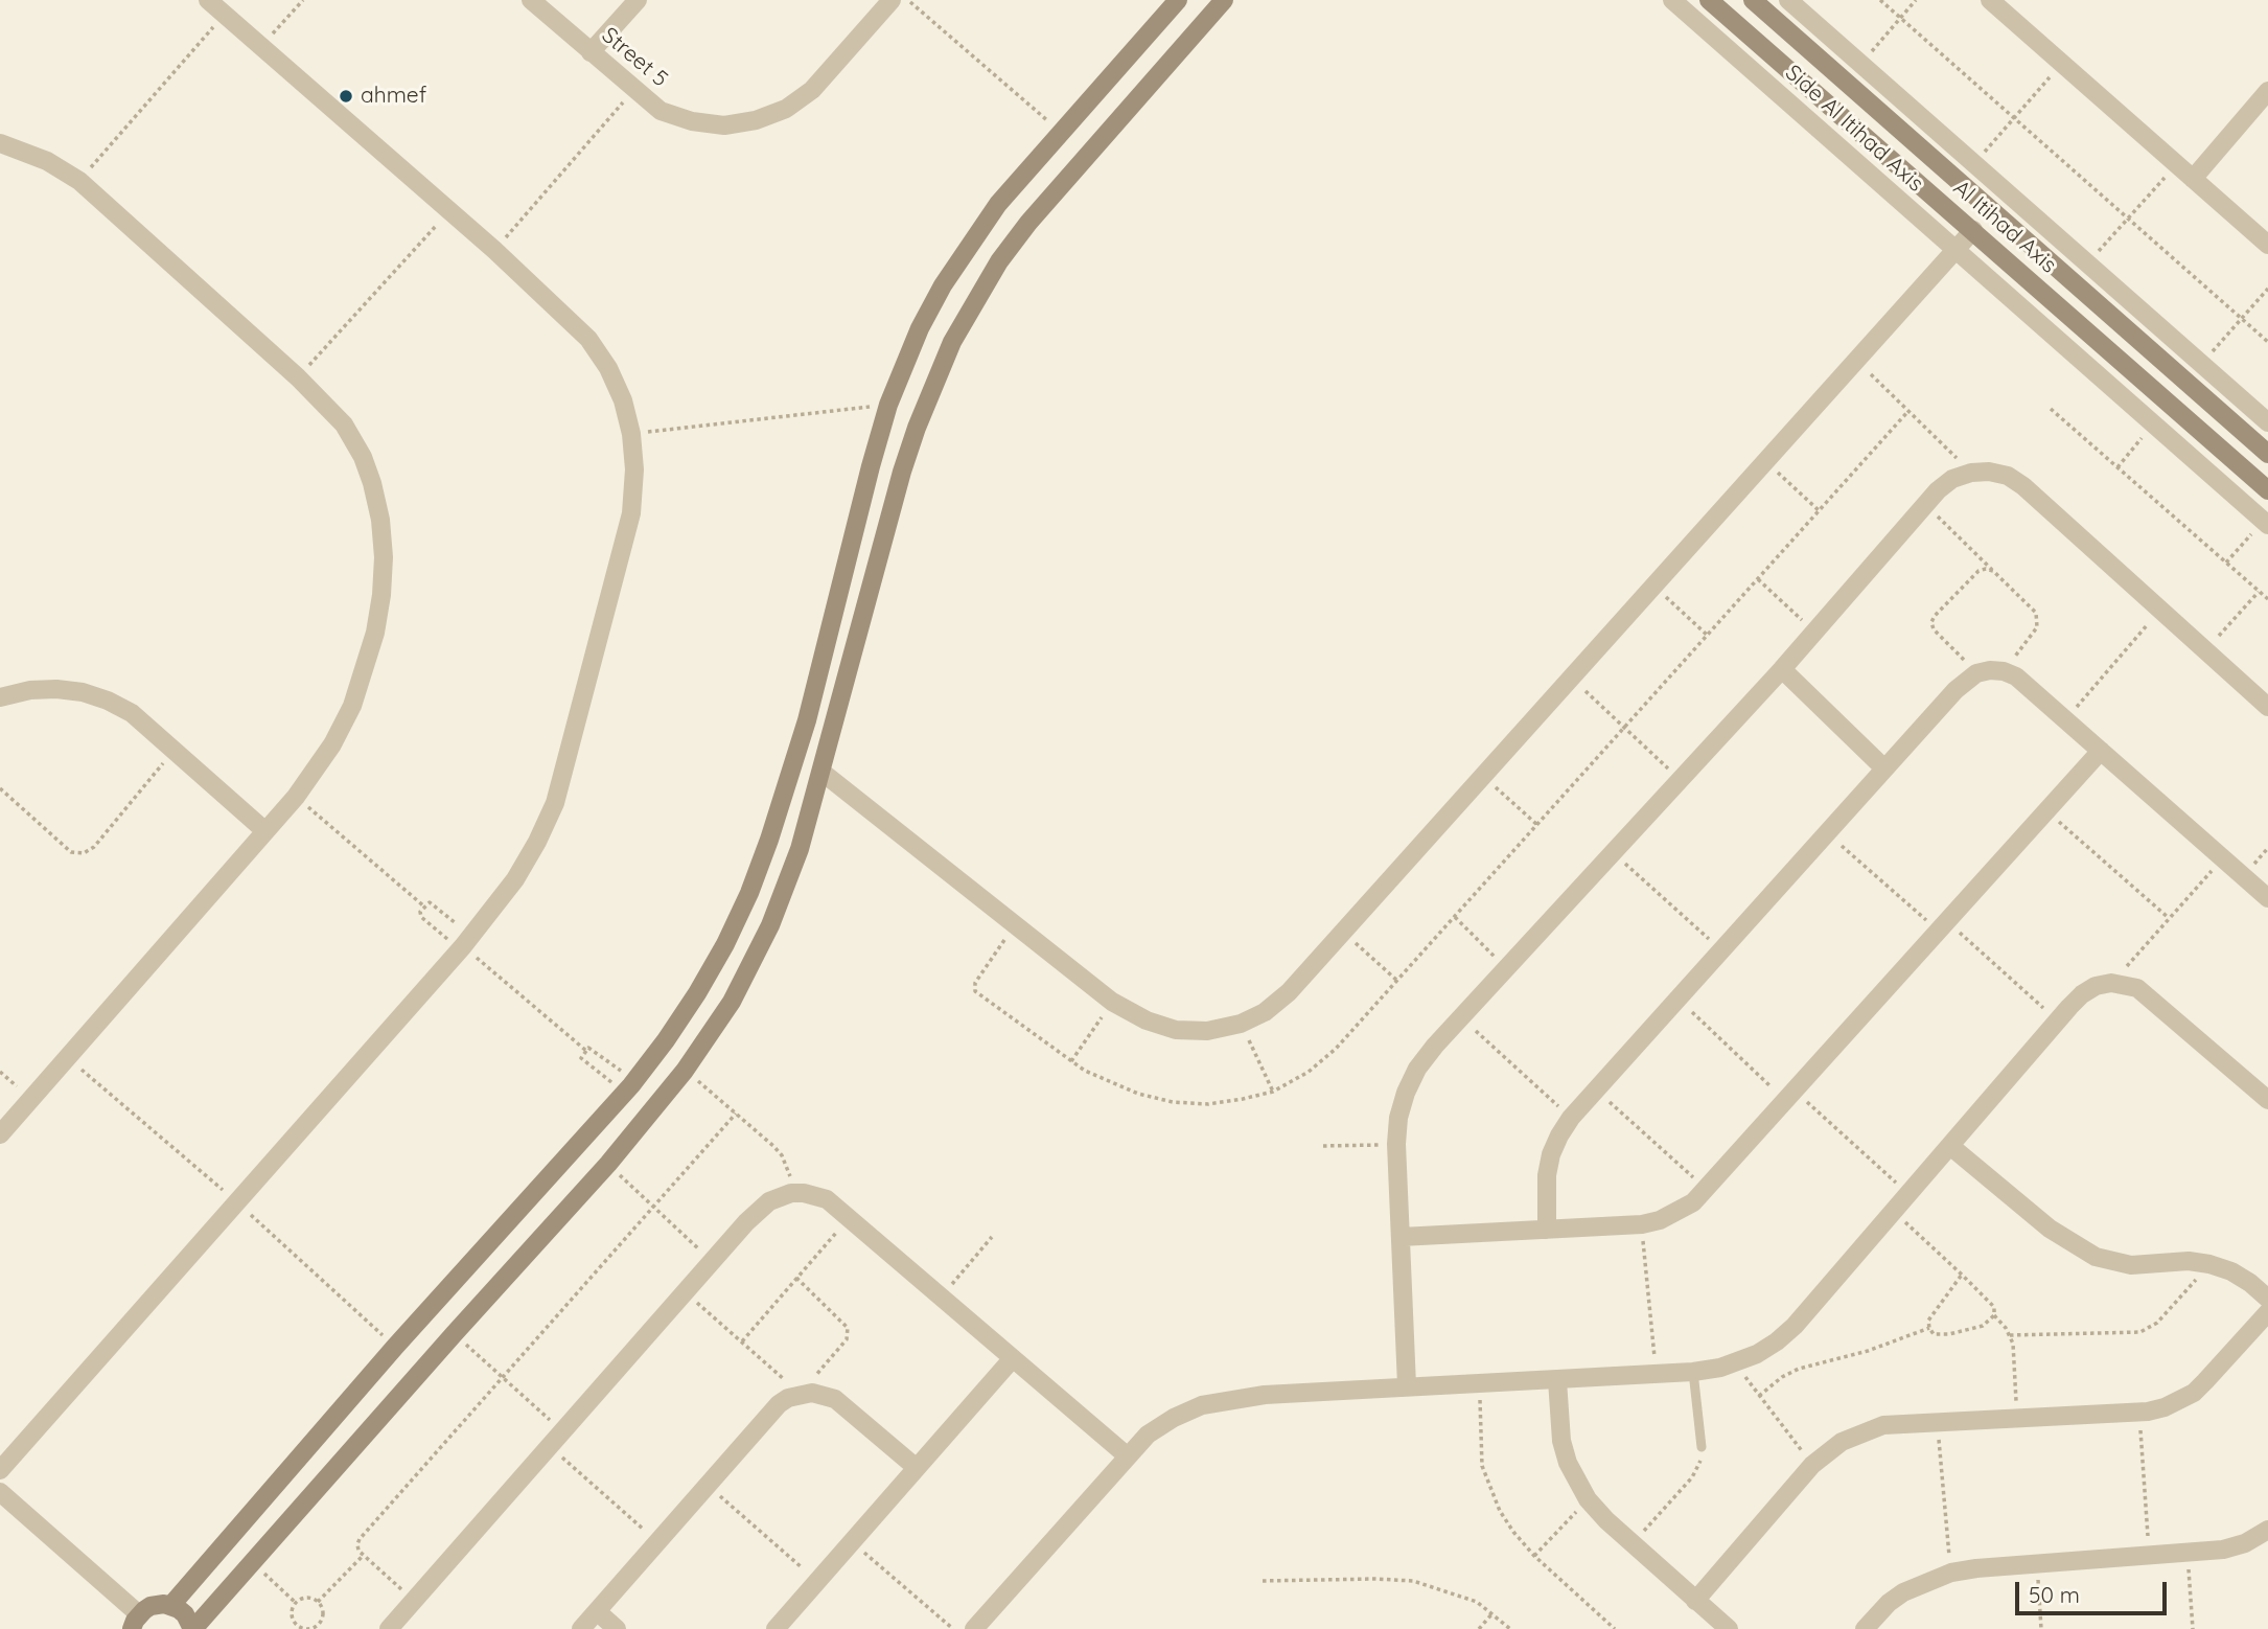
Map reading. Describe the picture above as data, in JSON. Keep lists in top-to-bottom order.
{
  "streets": {
    "street": ["Street 5", "Side Al Itihad Axis", "Al Itihad Axis"]
  },
  "places": ["ahmef"],
  "scale_bar": "50 m"
}
